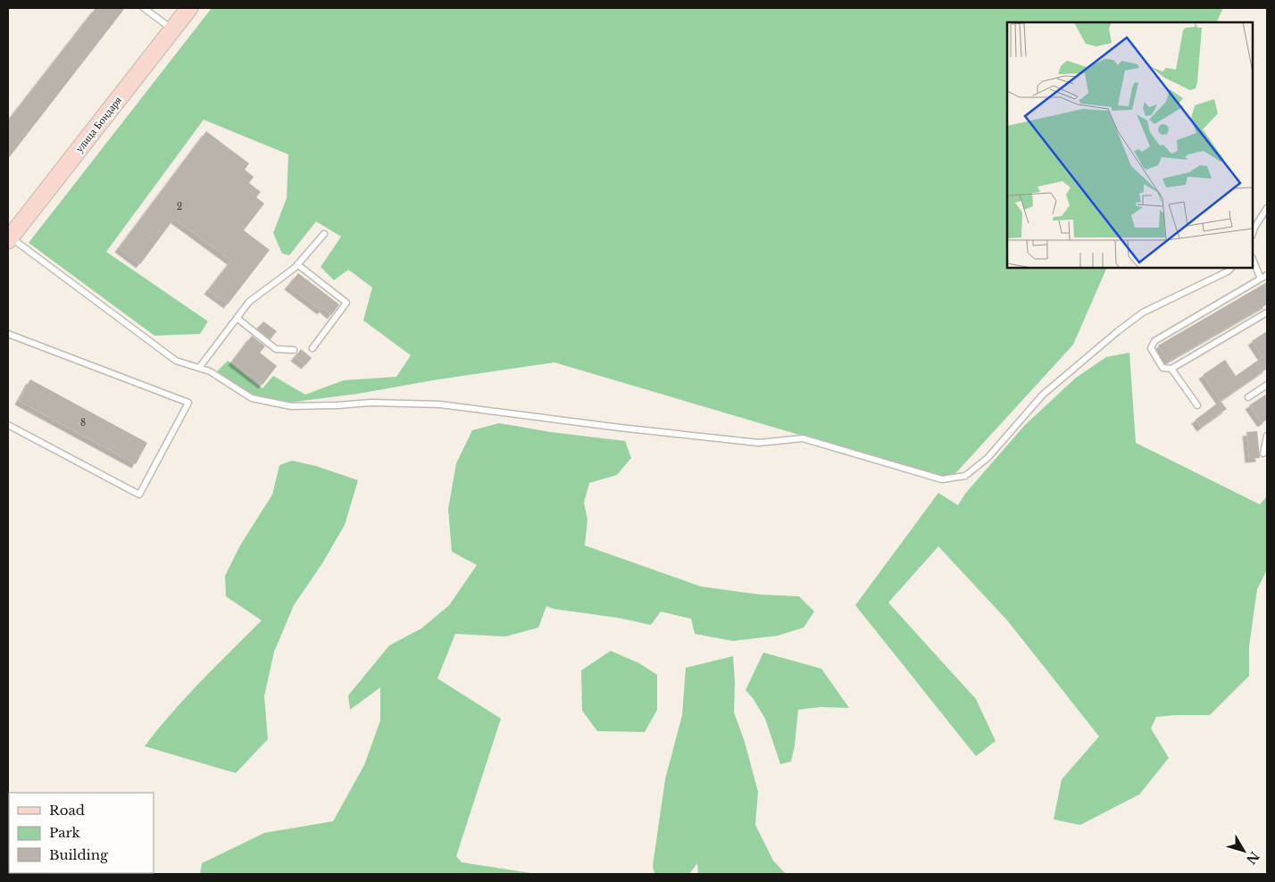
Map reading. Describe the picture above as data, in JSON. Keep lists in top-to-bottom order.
{
  "streets": {
    "main road": ["улица Бондаря"]
  },
  "house_numbers": ["2", "8"],
  "legend": ["Road", "Park", "Building"],
  "north": "bottom right"
}
